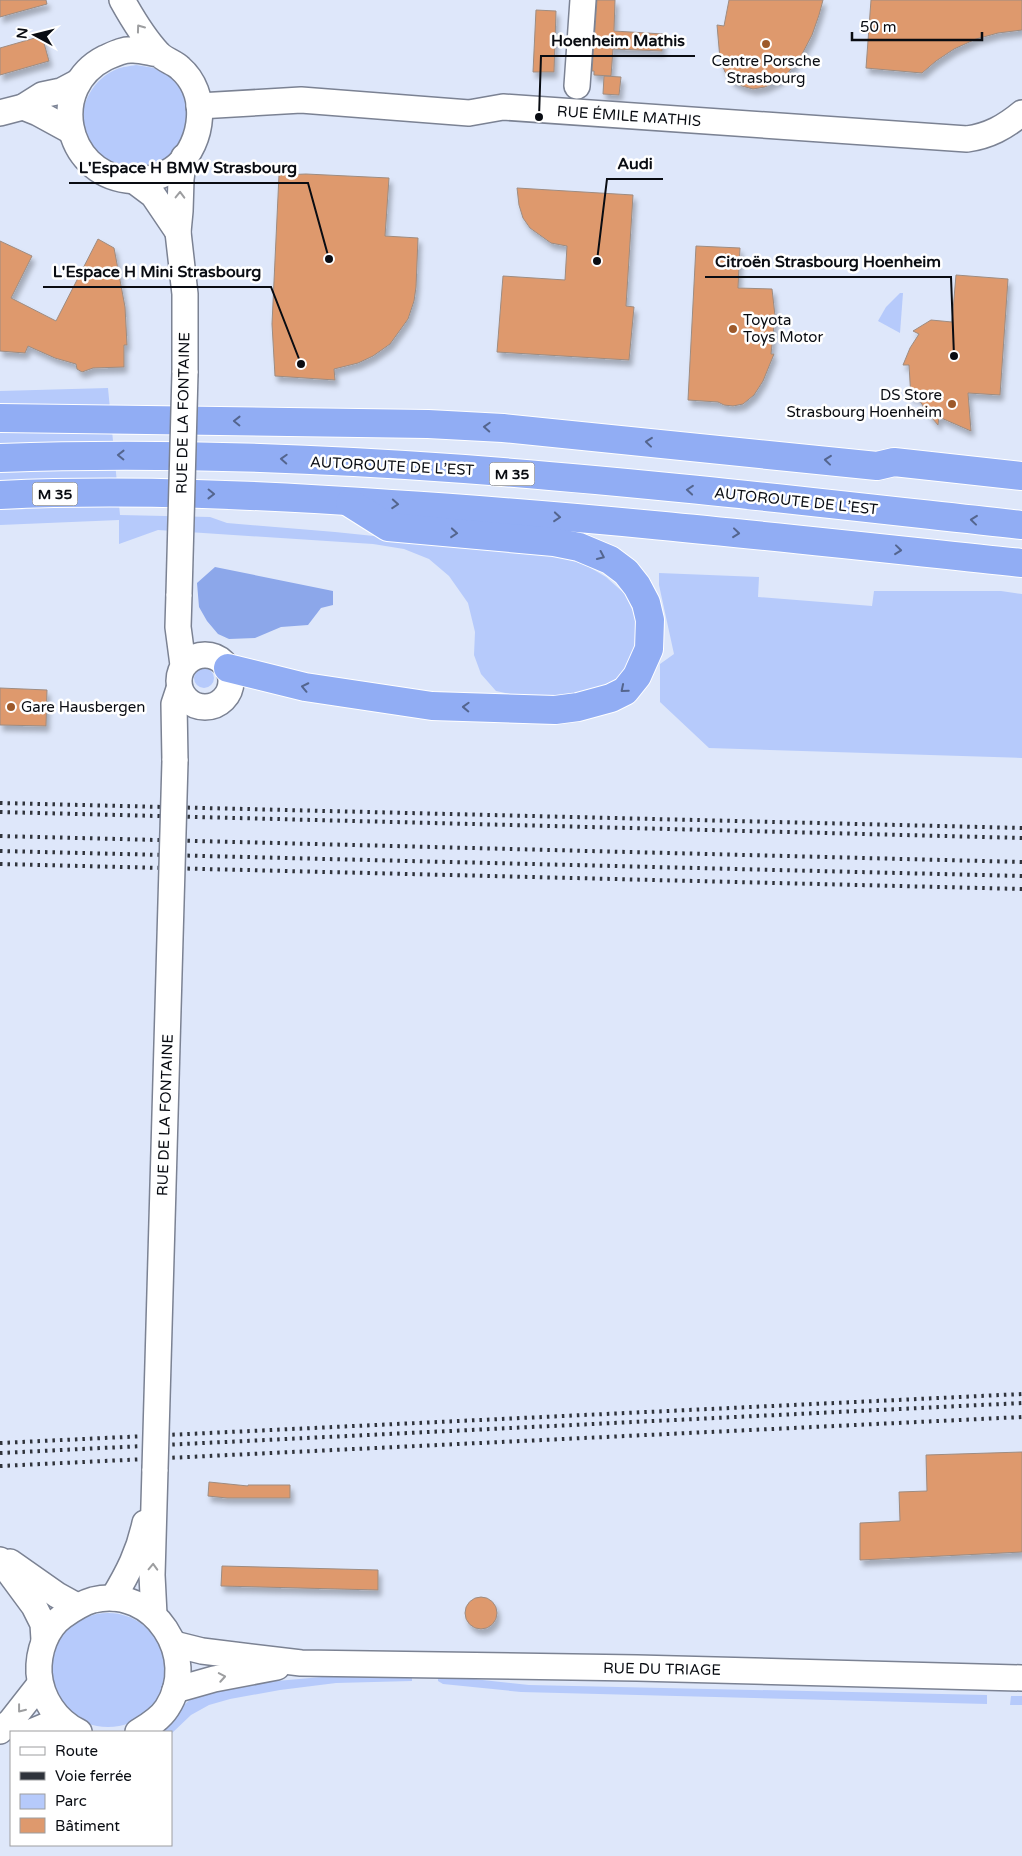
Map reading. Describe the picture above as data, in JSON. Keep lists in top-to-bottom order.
{
  "streets": {
    "highway": ["AUTOROUTE DE L’EST", "M 35"],
    "street": ["RUE ÉMILE MATHIS", "RUE DE LA FONTAINE", "RUE DU TRIAGE"]
  },
  "crossings": [
    ["RUE ÉMILE MATHIS", "RUE DE LA FONTAINE"]
  ],
  "places": [
    "Centre Porsche Strasbourg",
    "Hoenheim Mathis",
    "L'Espace H BMW Strasbourg",
    "Audi",
    "Toyota Toys Motor",
    "Citroën Strasbourg Hoenheim",
    "L'Espace H Mini Strasbourg",
    "DS Store Strasbourg Hoenheim",
    "Gare Hausbergen"
  ],
  "legend": [
    "Route",
    "Voie ferrée",
    "Parc",
    "Bâtiment"
  ],
  "scale_bar": "50 m",
  "north": "left"
}
